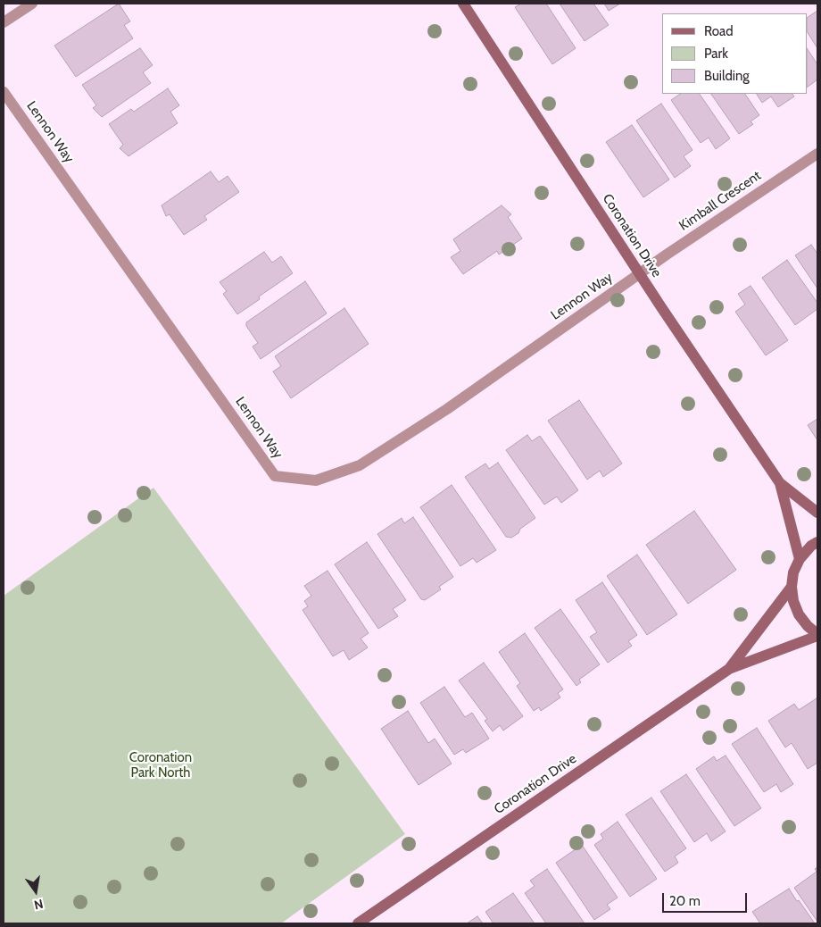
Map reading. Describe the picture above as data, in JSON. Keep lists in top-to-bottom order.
{
  "streets": {
    "street": ["Lennon Way", "Kimball Crescent", "Coronation Drive"]
  },
  "crossings": [
    ["Lennon Way", "Kimball Crescent"],
    ["Lennon Way", "Coronation Drive"],
    ["Kimball Crescent", "Coronation Drive"]
  ],
  "parks": ["Coronation Park North"],
  "legend": ["Road", "Park", "Building"],
  "scale_bar": "20 m",
  "north": "bottom"
}
